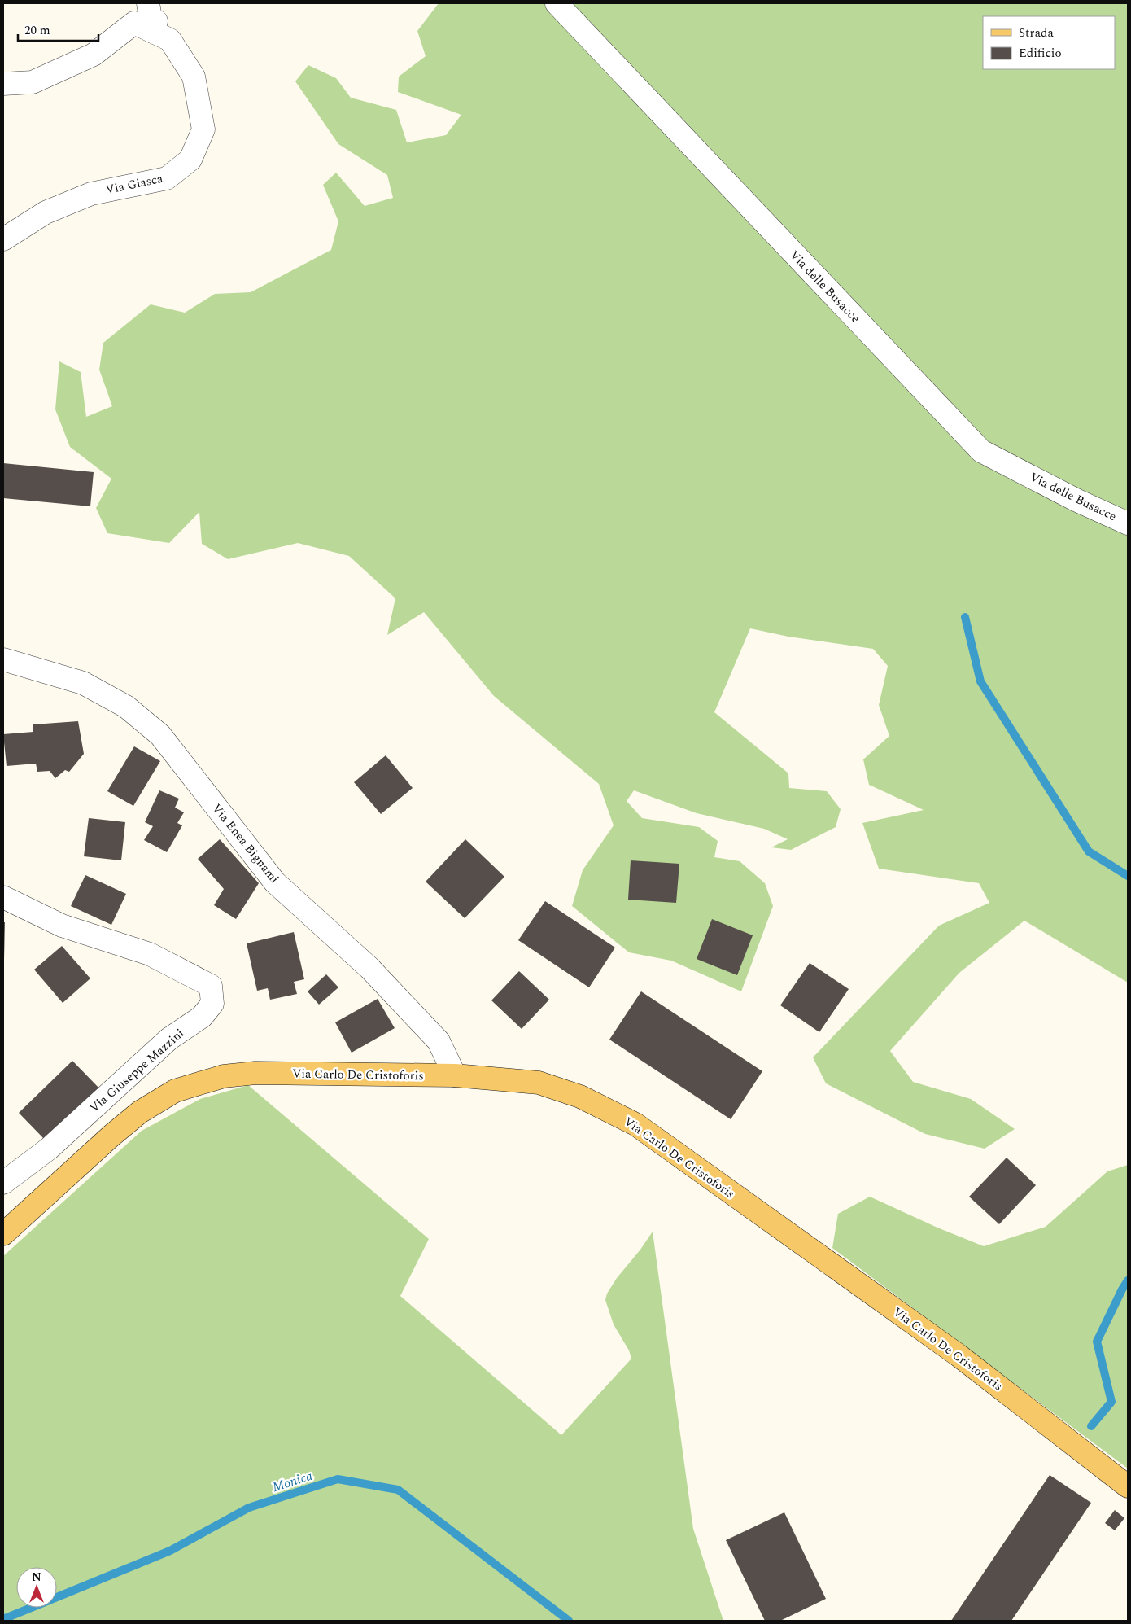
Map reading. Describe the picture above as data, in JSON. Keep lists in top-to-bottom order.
{
  "streets": {
    "main road": ["Via Carlo De Cristoforis"],
    "street": [
      "Via Giasca",
      "Via delle Busacce",
      "Via Enea Bignami",
      "Via Giuseppe Mazzini"
    ]
  },
  "crossings": [
    ["Via Enea Bignami", "Via Carlo De Cristoforis"]
  ],
  "water": ["Monica"],
  "legend": ["Strada", "Edificio"],
  "scale_bar": "20 m",
  "north": "top"
}
